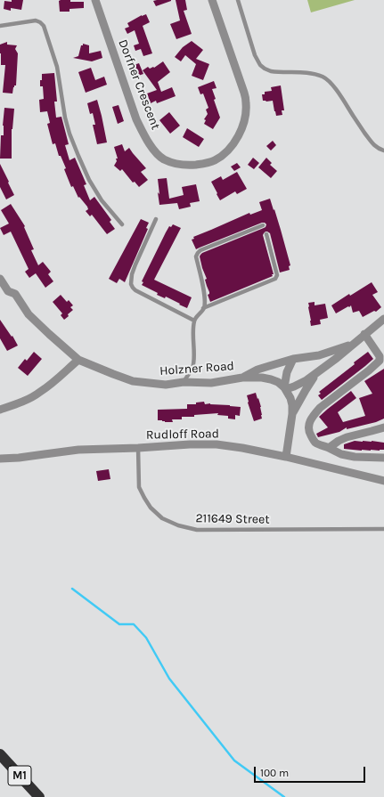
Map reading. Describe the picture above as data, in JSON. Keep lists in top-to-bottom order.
{
  "streets": {
    "highway": ["M1"],
    "street": ["Dorfner Crescent", "Holzner Road", "Rudloff Road"],
    "lane": ["211649 Street"]
  },
  "crossings": [
    ["Rudloff Road", "211649 Street"]
  ],
  "scale_bar": "100 m"
}
